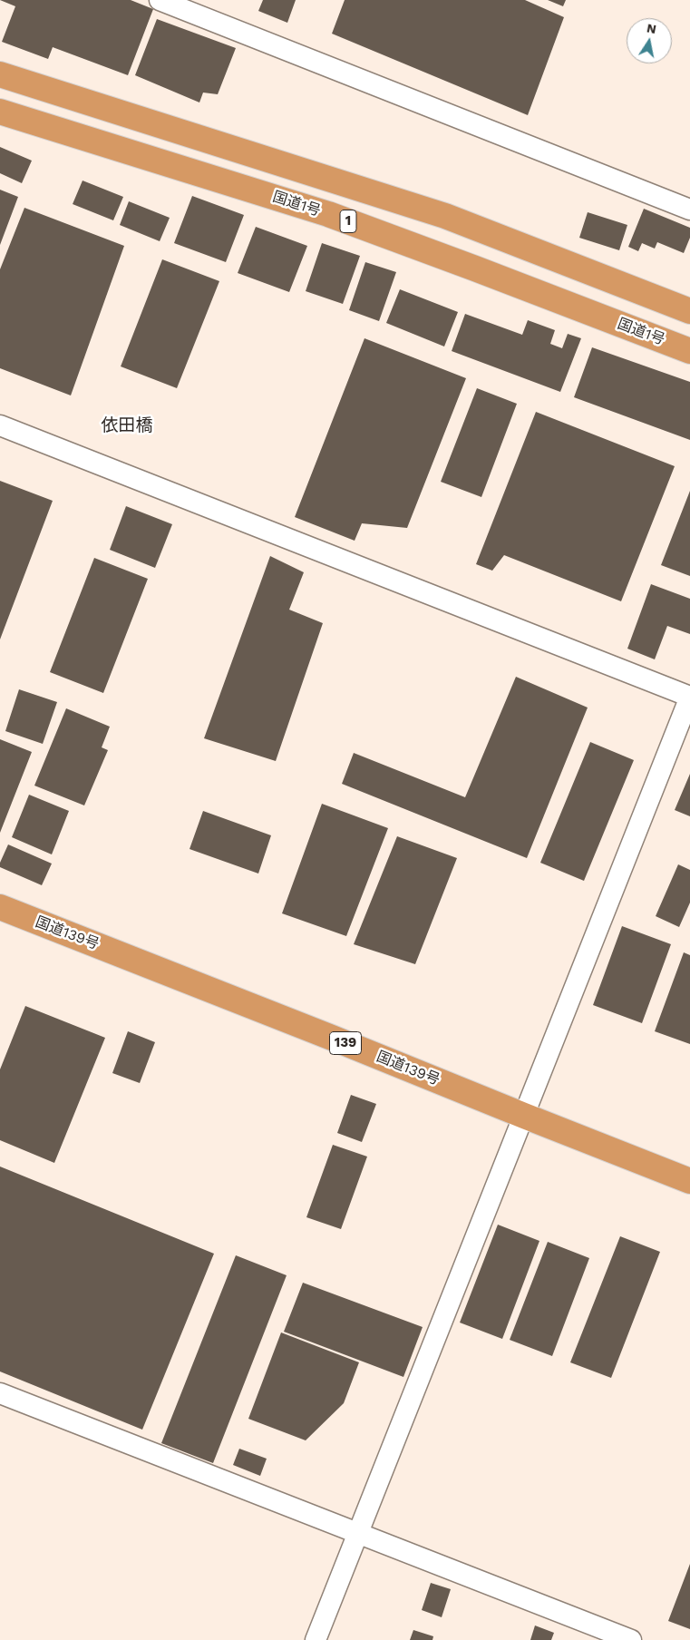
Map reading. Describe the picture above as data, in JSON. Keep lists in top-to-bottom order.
{
  "streets": {
    "highway": [
      "国道1号",
      "1",
      "国道139号",
      "139"
    ]
  },
  "districts": ["依田橋"],
  "north": "top"
}
